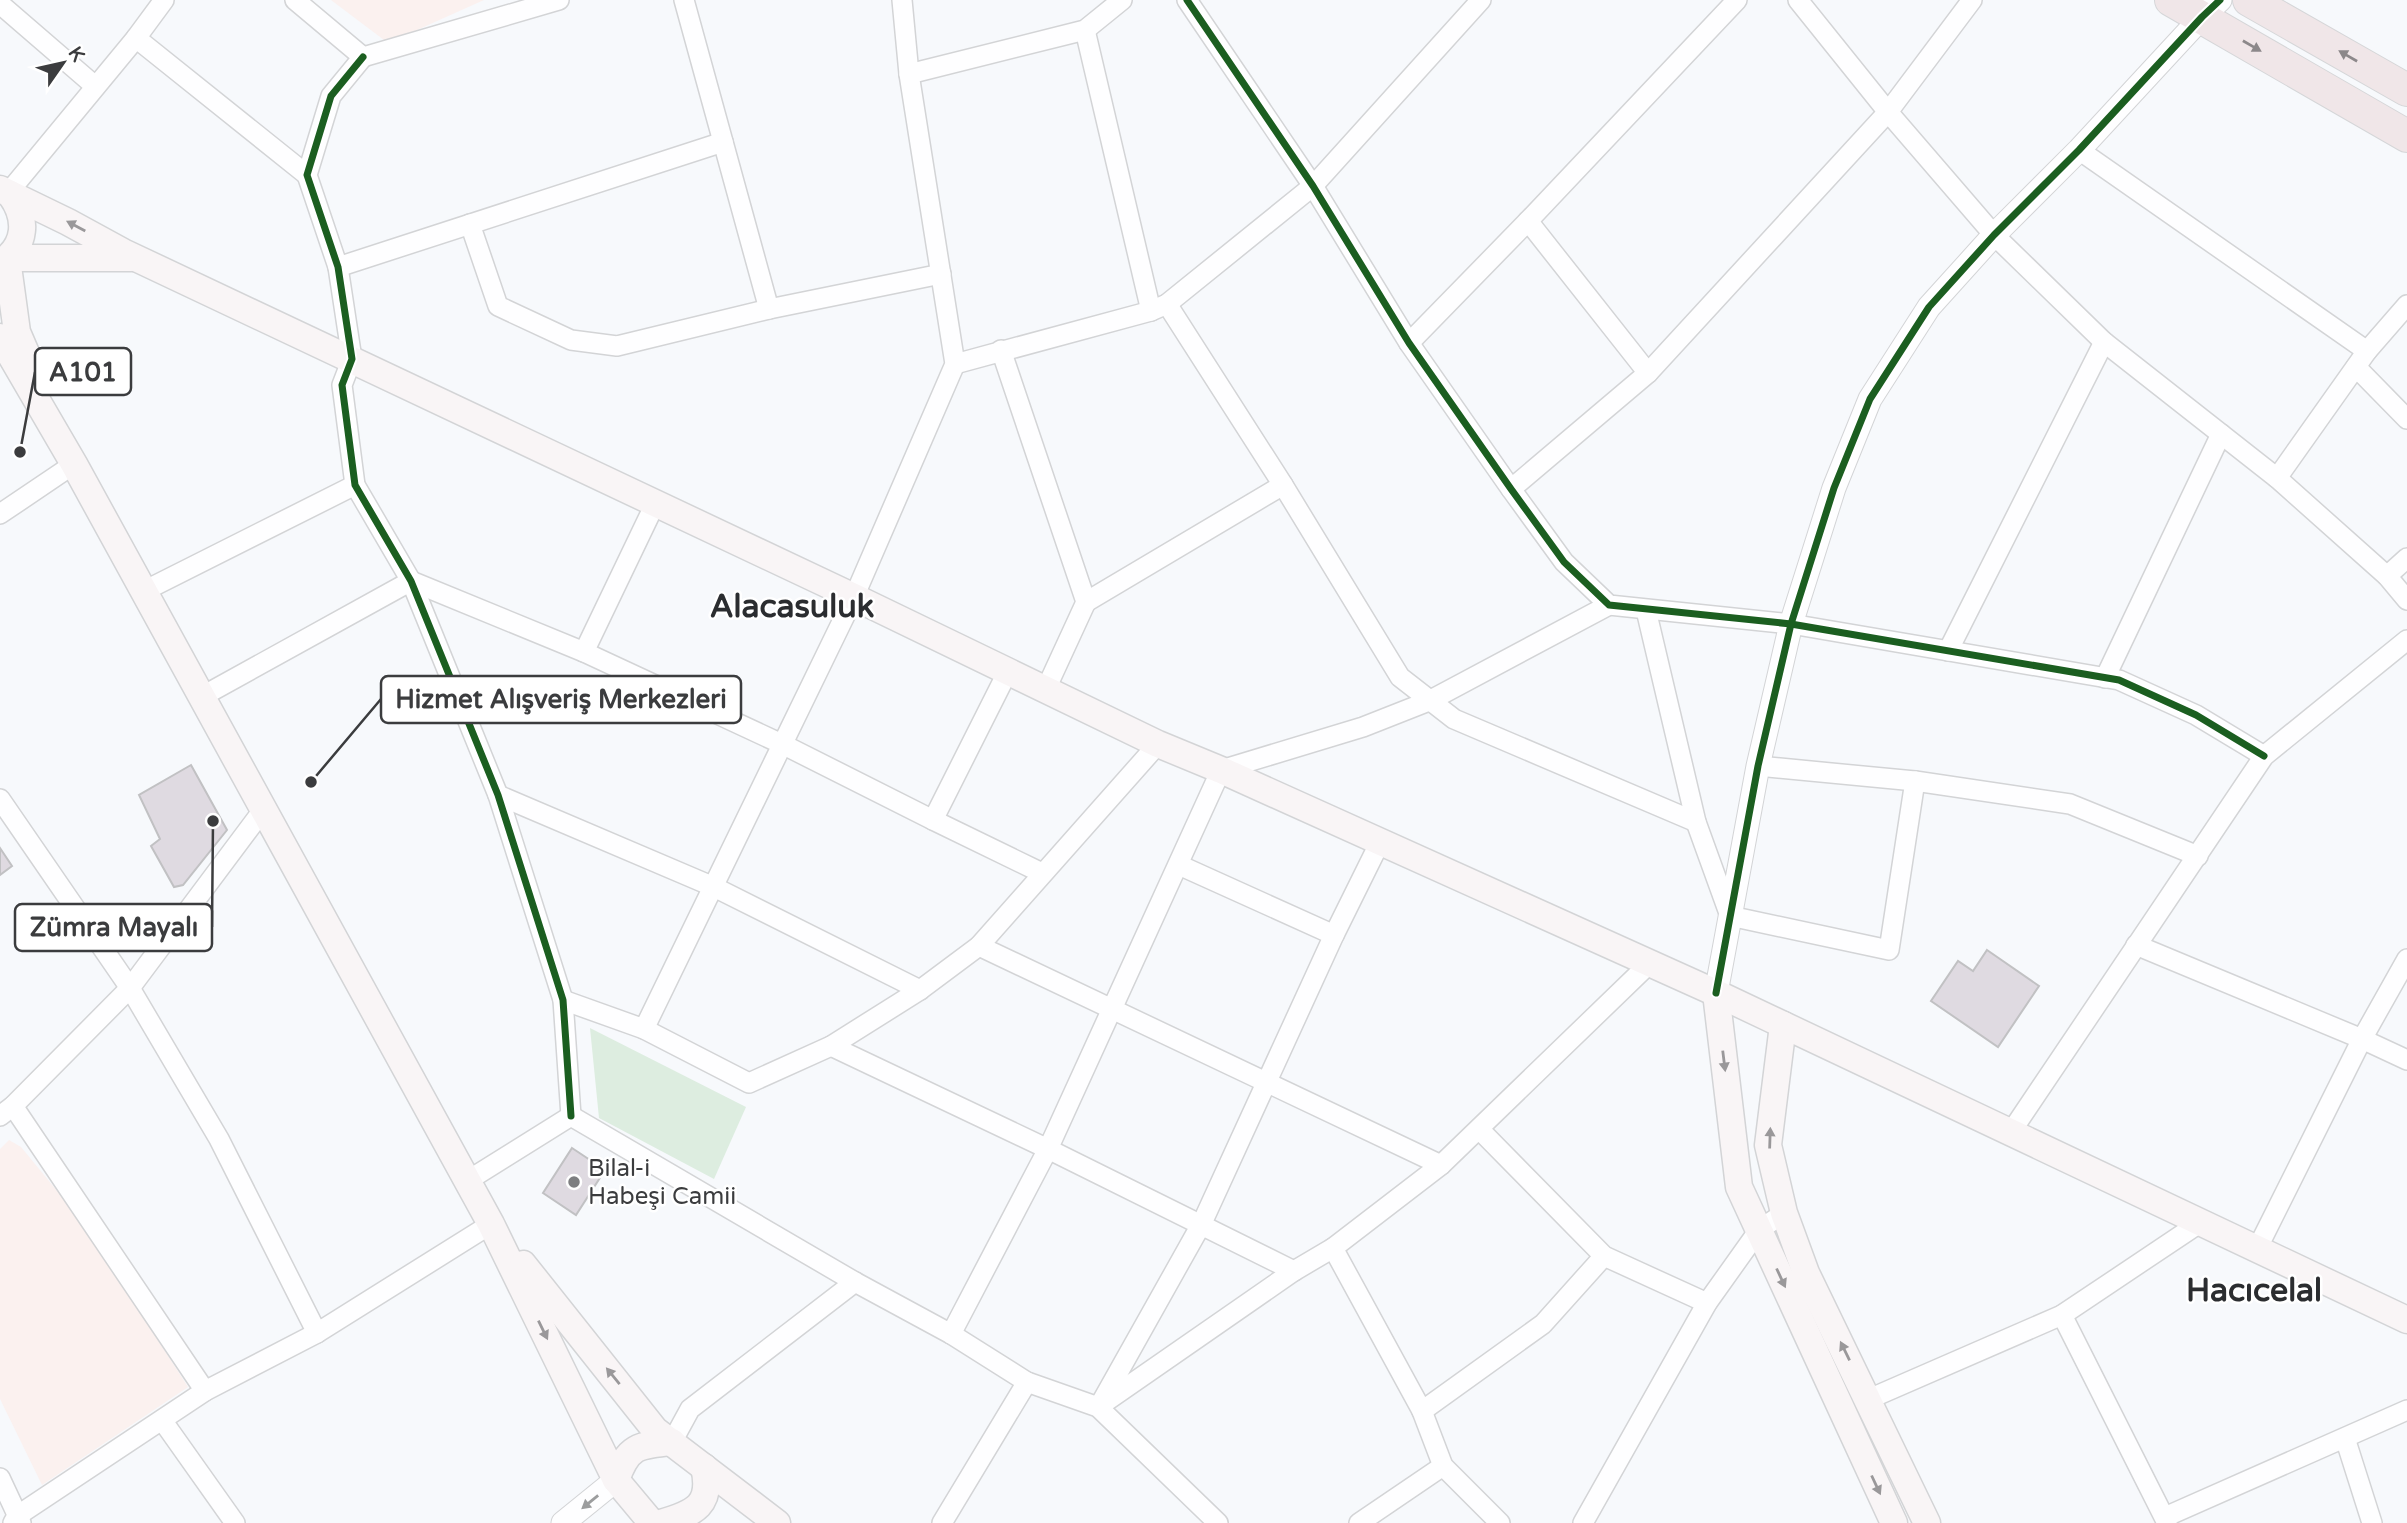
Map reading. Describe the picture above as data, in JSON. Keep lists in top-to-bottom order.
{
  "districts": ["Alacasuluk", "Hacıcelal"],
  "places": [
    "A101",
    "Hizmet Alışveriş Merkezleri",
    "Zümra Mayalı",
    "Bilal-i Habeşi Camii"
  ],
  "north": "top right"
}
